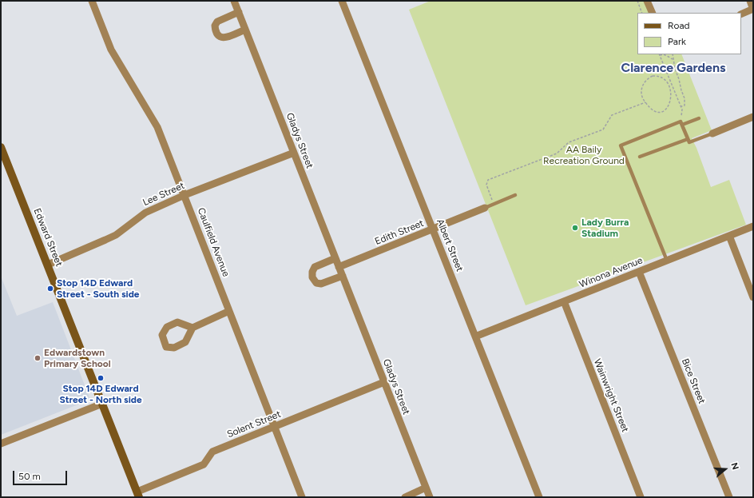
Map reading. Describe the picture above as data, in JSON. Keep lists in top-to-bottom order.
{
  "streets": {
    "street": [
      "Gladys Street",
      "Lee Street",
      "Edith Street",
      "Edward Street",
      "Caulfield Avenue",
      "Albert Street",
      "Winona Avenue",
      "Bice Street",
      "Wainwright Street",
      "Solent Street"
    ]
  },
  "crossings": [
    ["Gladys Street", "Lee Street"],
    ["Gladys Street", "Edith Street"],
    ["Gladys Street", "Solent Street"],
    ["Lee Street", "Edward Street"],
    ["Lee Street", "Caulfield Avenue"],
    ["Edith Street", "Albert Street"],
    ["Edward Street", "Solent Street"],
    ["Caulfield Avenue", "Solent Street"],
    ["Albert Street", "Winona Avenue"],
    ["Winona Avenue", "Bice Street"],
    ["Winona Avenue", "Wainwright Street"]
  ],
  "districts": ["Clarence Gardens"],
  "parks": ["AA Baily Recreation Ground"],
  "places": [
    "Lady Burra Stadium",
    "Stop 14D Edward Street - South side",
    "Edwardstown Primary School",
    "Stop 14D Edward Street - North side"
  ],
  "legend": ["Road", "Park"],
  "scale_bar": "50 m",
  "north": "right"
}
